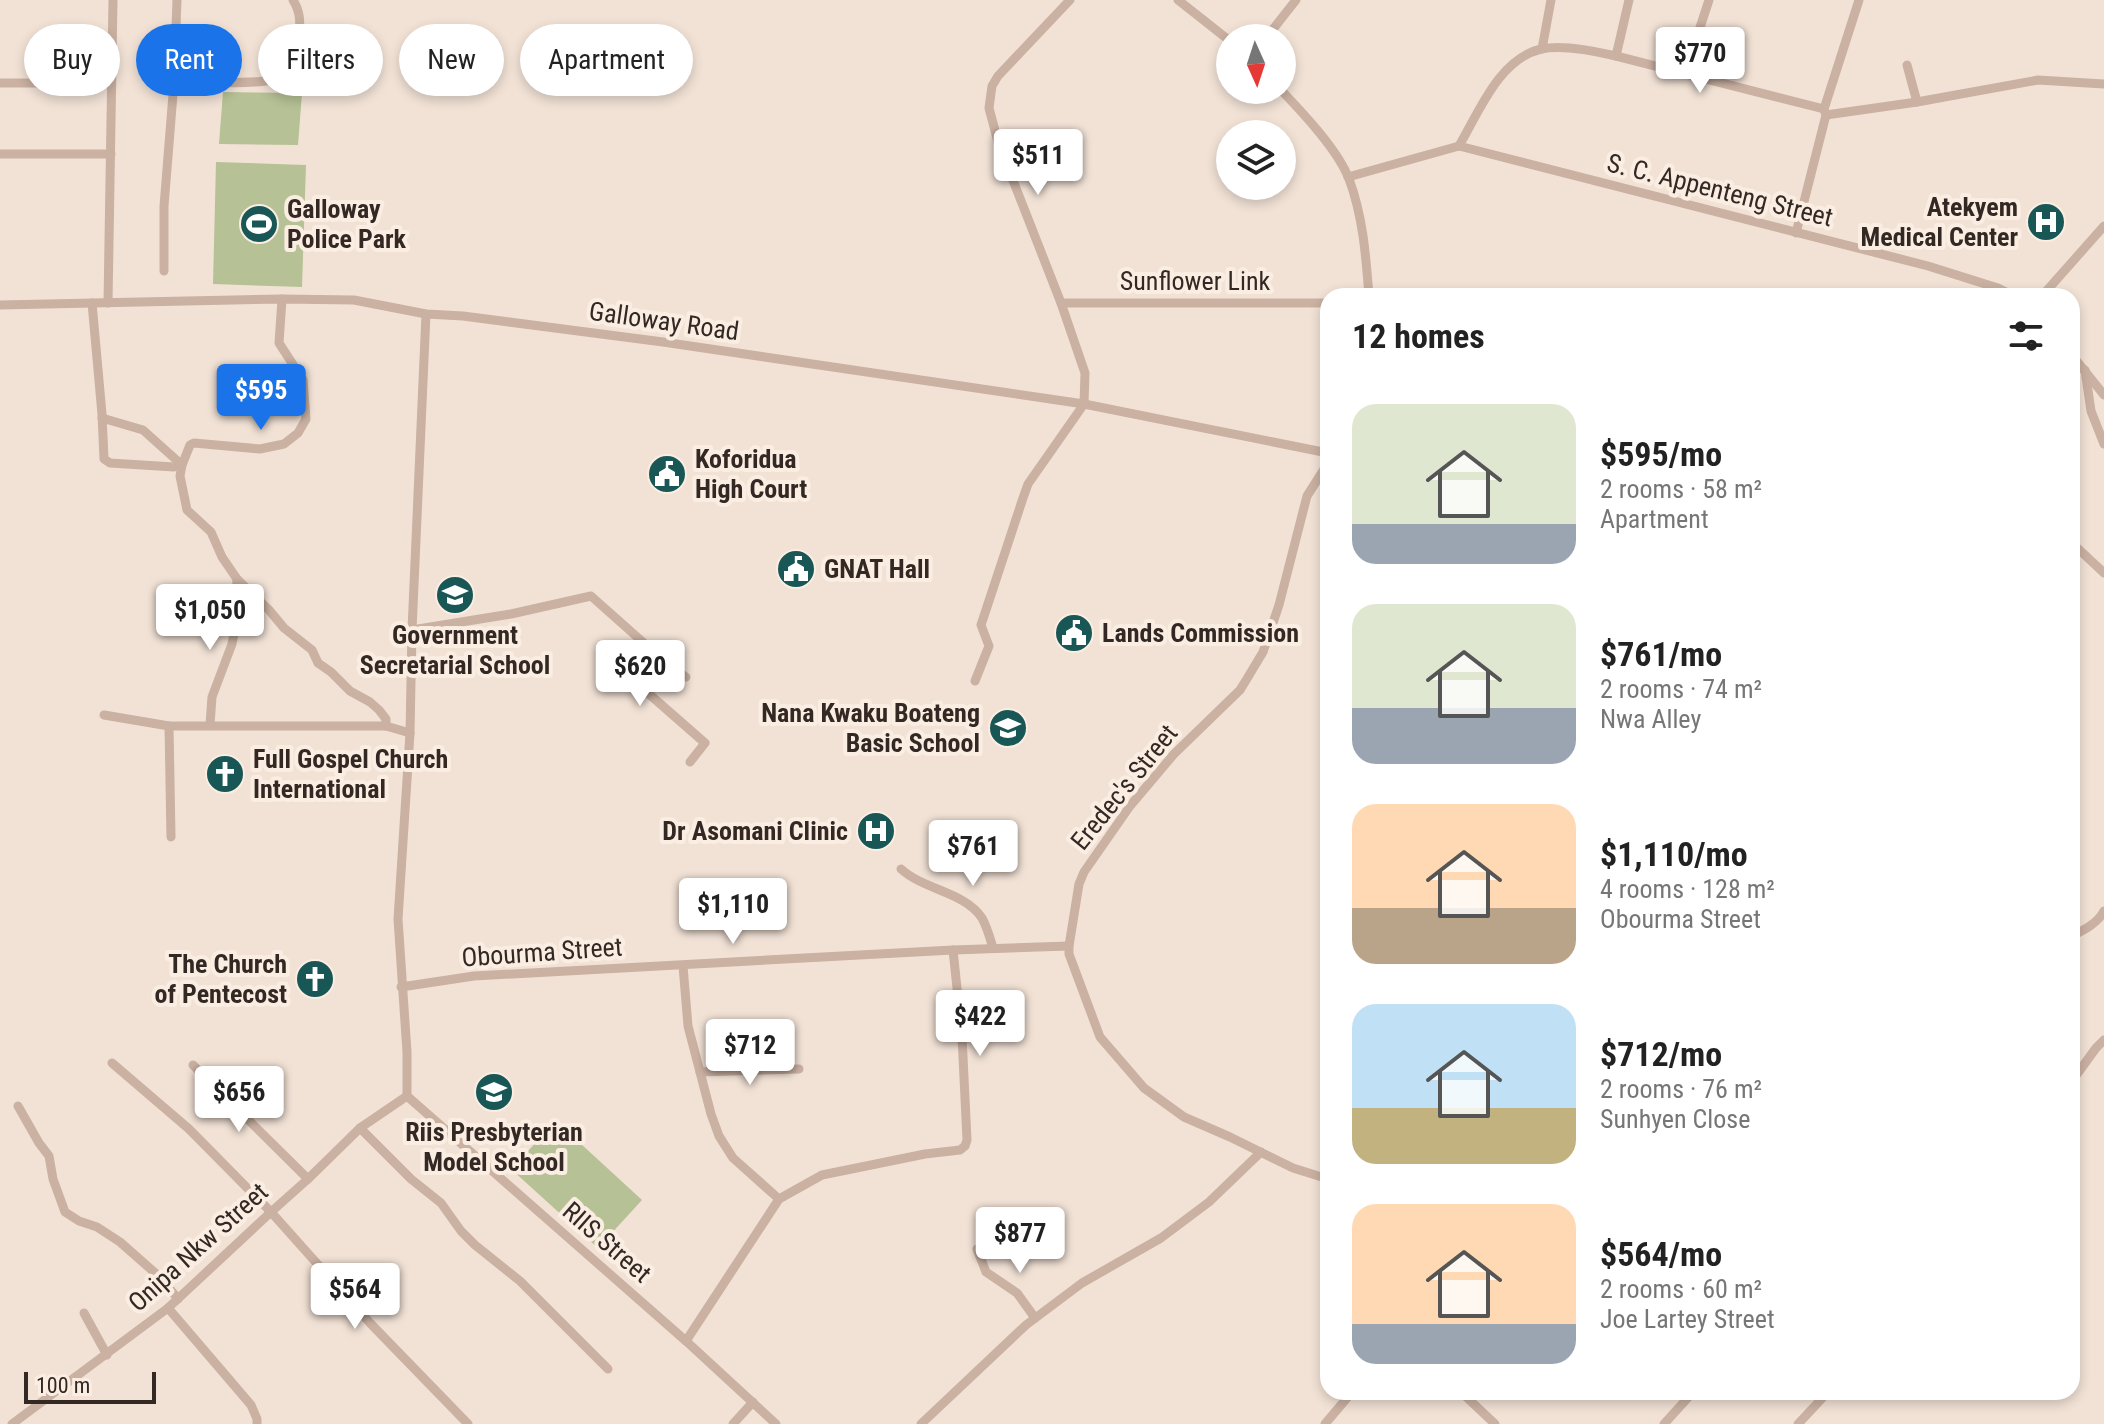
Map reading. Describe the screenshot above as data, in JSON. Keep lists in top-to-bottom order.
{
  "streets": {
    "street": [
      "S. C. Appenteng Street",
      "Sunflower Link",
      "Galloway Road",
      "Eredec's Street",
      "Obourma Street",
      "RIIS Street",
      "Onipa Nkw Street"
    ]
  },
  "crossings": [
    ["Eredec's Street", "Obourma Street"],
    ["RIIS Street", "Onipa Nkw Street"]
  ],
  "places": {
    "hospital": ["Atekyem Medical Center", "Dr Asomani Clinic"],
    "sports": ["Galloway Police Park"],
    "public building": ["Koforidua High Court", "GNAT Hall", "Lands Commission"],
    "school or university": ["Government Secretarial School", "Nana Kwaku Boateng Basic School", "Riis Presbyterian Model School"],
    "church": ["Full Gospel Church International", "The Church of Pentecost"]
  },
  "scale_bar": "100 m",
  "north": "bottom",
  "page": {
    "chip": [
      "Buy",
      "Rent",
      "Filters",
      "New",
      "Apartment"
    ],
    "price": [
      "$770",
      "$511",
      "$595",
      "$1,050",
      "$620",
      "$761",
      "$1,110",
      "$422",
      "$712",
      "$656",
      "$877",
      "$564"
    ],
    "heading": "12 homes",
    "list": [
      {
        "name": "$595/mo",
        "note": "2 rooms · 58 m² · Apartment"
      },
      {
        "name": "$761/mo",
        "note": "2 rooms · 74 m² · Nwa Alley"
      },
      {
        "name": "$1,110/mo",
        "note": "4 rooms · 128 m² · Obourma Street"
      },
      {
        "name": "$712/mo",
        "note": "2 rooms · 76 m² · Sunhyen Close"
      },
      {
        "name": "$564/mo",
        "note": "2 rooms · 60 m² · Joe Lartey Street"
      }
    ],
    "scale": "100 m"
  }
}
